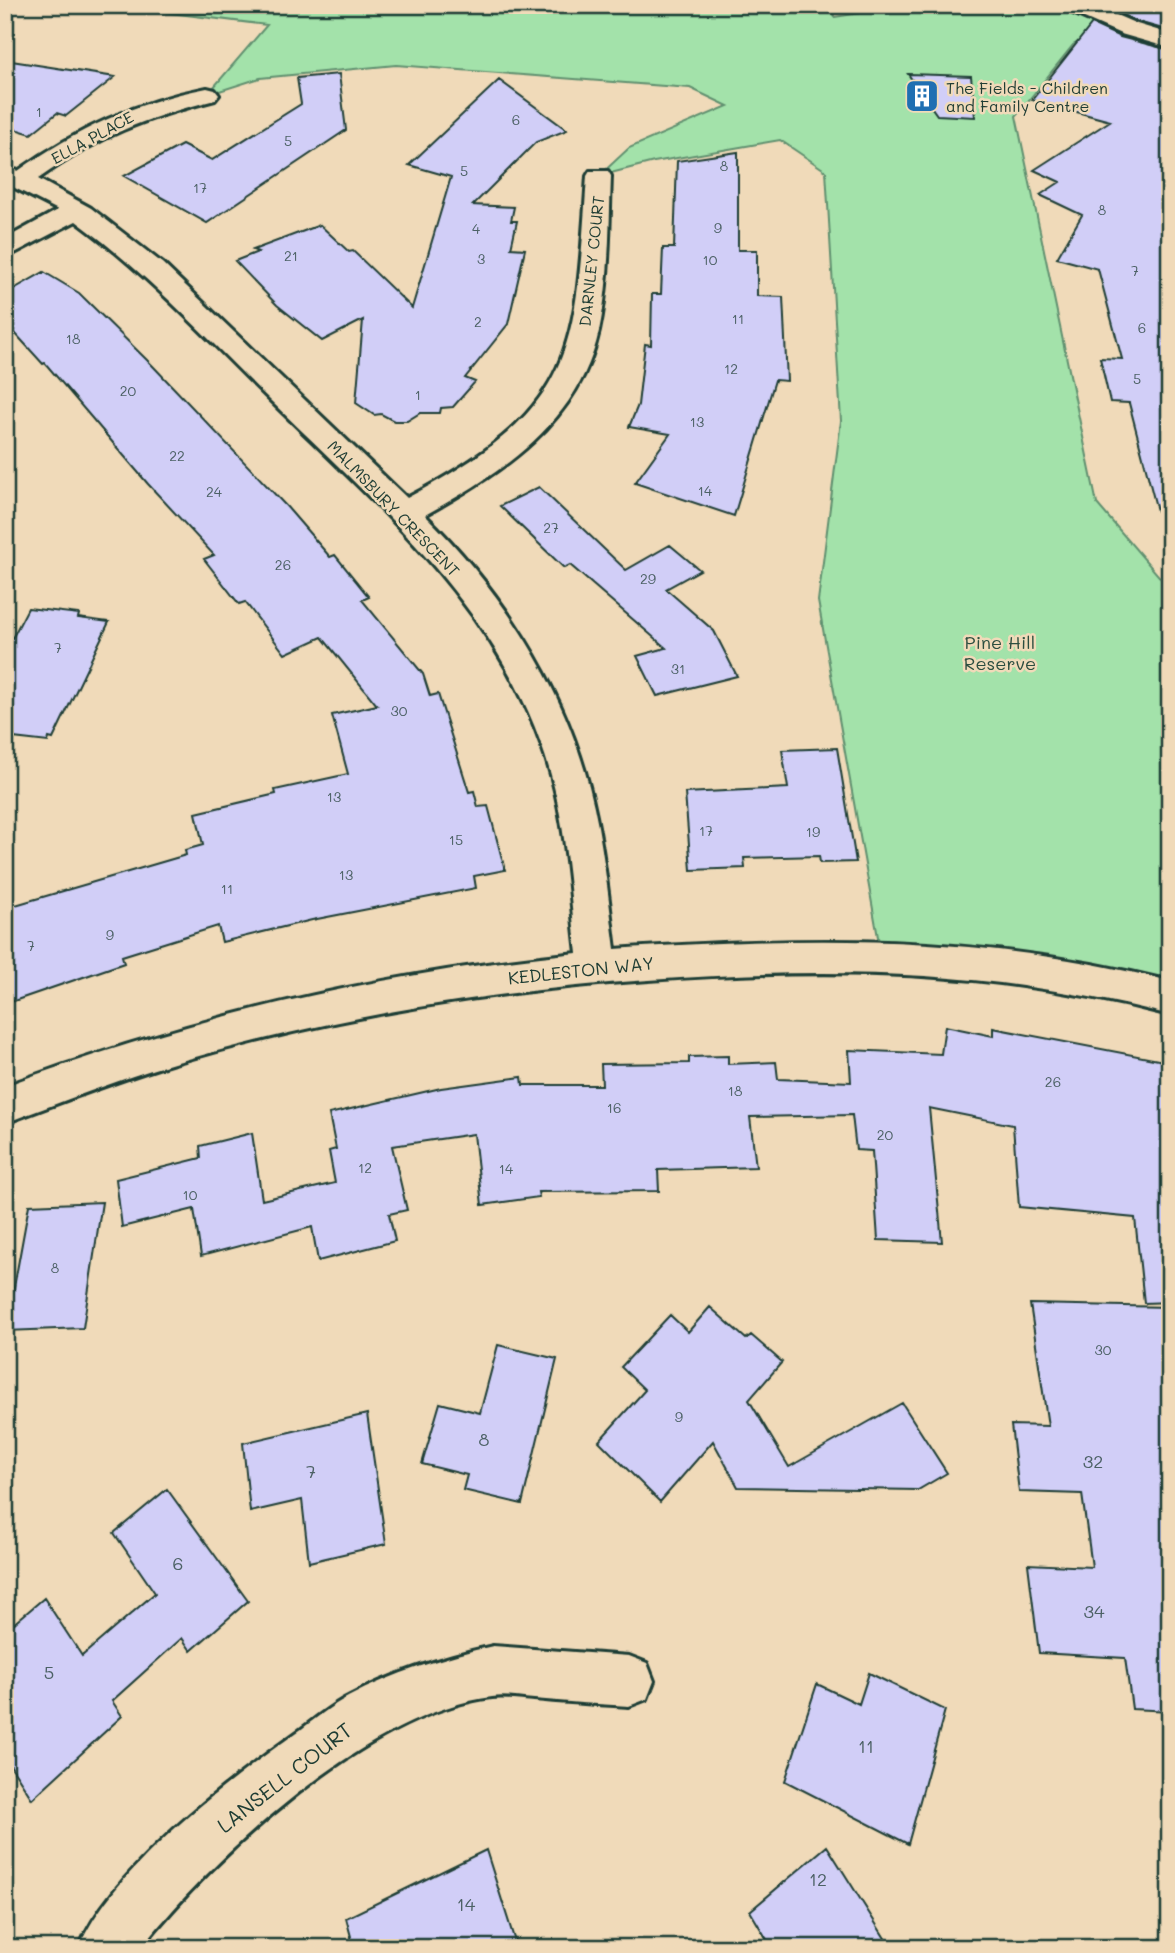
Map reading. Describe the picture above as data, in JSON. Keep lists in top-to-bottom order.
{
  "streets": {
    "street": [
      "ELLA PLACE",
      "DARNLEY COURT",
      "MALMSBURY CRESCENT",
      "KEDLESTON WAY",
      "LANSELL COURT"
    ]
  },
  "crossings": [
    ["ELLA PLACE", "MALMSBURY CRESCENT"],
    ["DARNLEY COURT", "MALMSBURY CRESCENT"],
    ["MALMSBURY CRESCENT", "KEDLESTON WAY"]
  ],
  "parks": ["Pine Hill Reserve"],
  "places": {
    "building": ["The Fields - Children and Family Centre"]
  },
  "house_numbers": [
    "1",
    "6",
    "5",
    "8",
    "5",
    "17",
    "8",
    "9",
    "4",
    "21",
    "3",
    "10",
    "7",
    "11",
    "2",
    "6",
    "18",
    "12",
    "5",
    "20",
    "1",
    "13",
    "22",
    "14",
    "24",
    "27",
    "26",
    "29",
    "7",
    "31",
    "30",
    "13",
    "17",
    "19",
    "15",
    "13",
    "11",
    "9",
    "7",
    "26",
    "18",
    "16",
    "20",
    "12",
    "14",
    "10",
    "8",
    "30",
    "9",
    "8",
    "32",
    "7",
    "6",
    "34",
    "5",
    "11",
    "12",
    "14"
  ]
}
